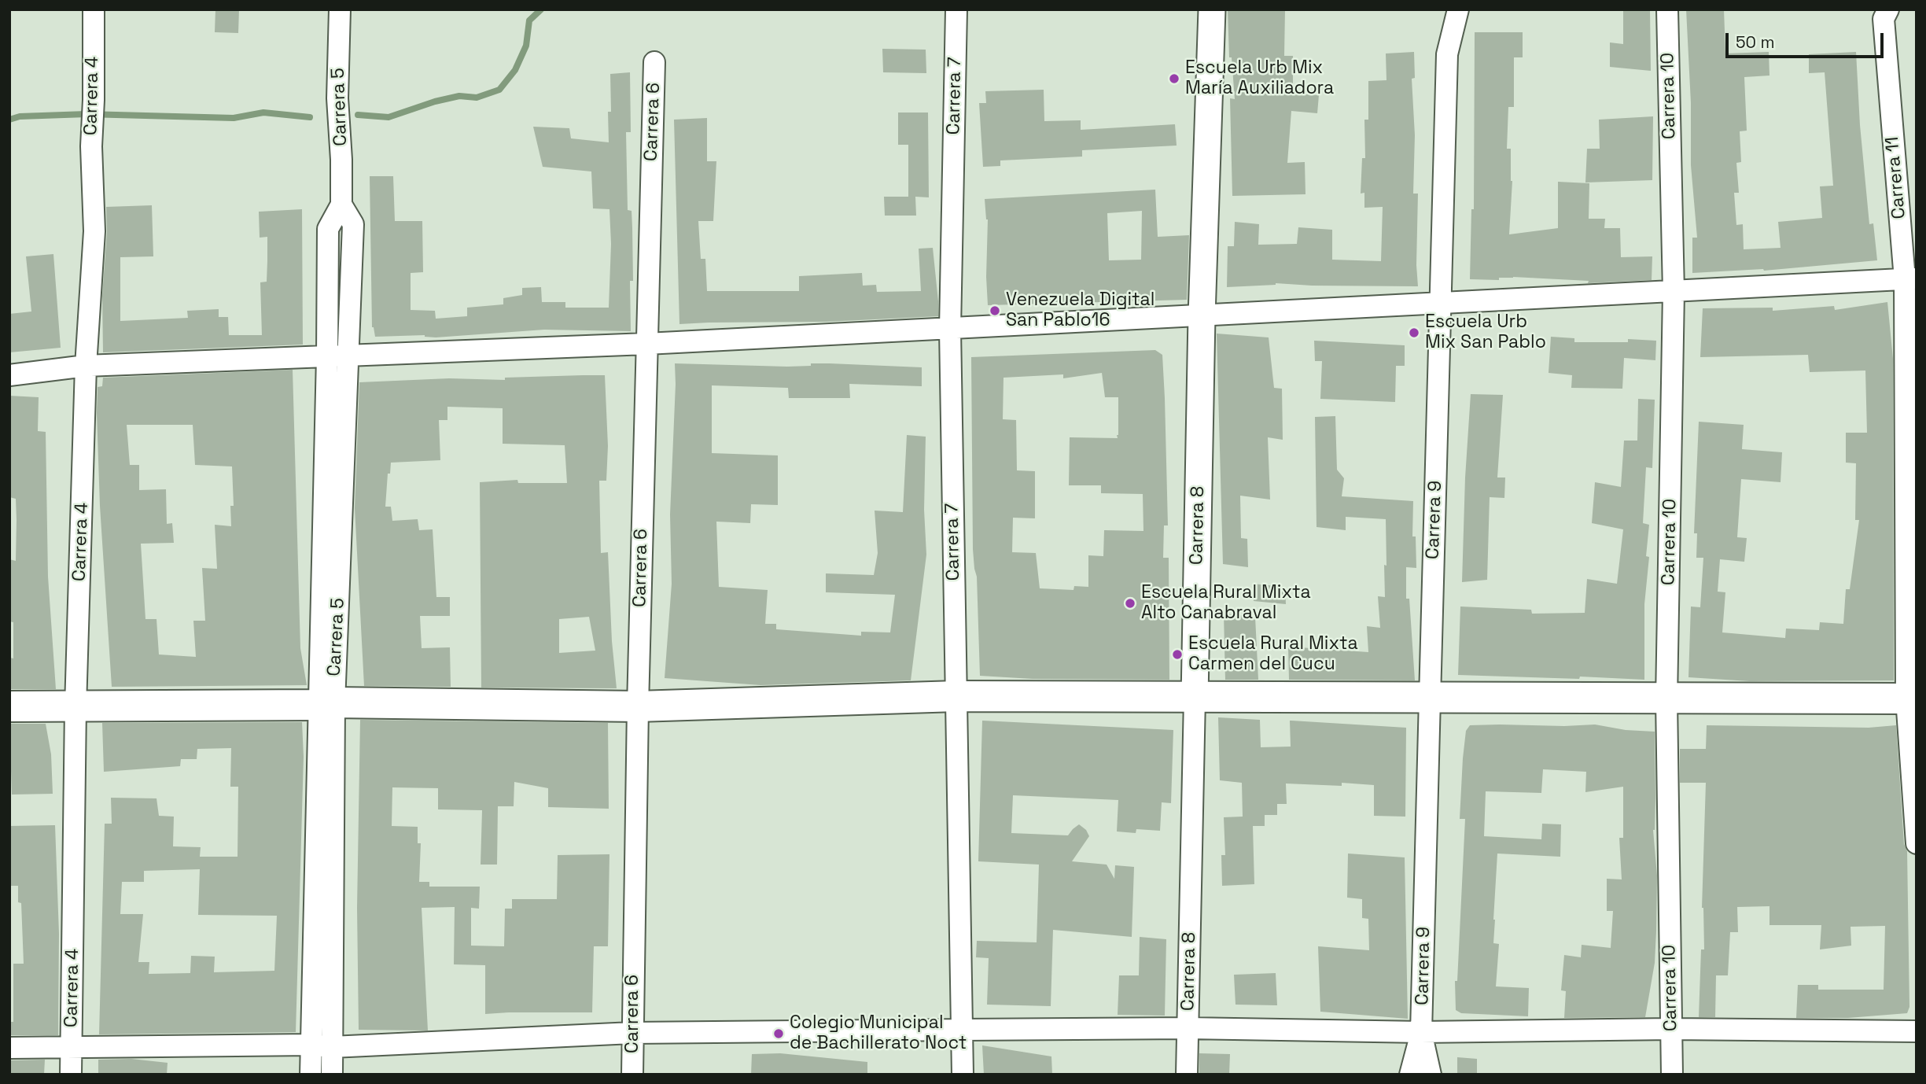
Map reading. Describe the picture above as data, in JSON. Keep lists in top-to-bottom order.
{
  "streets": {
    "street": [
      "Carrera 4",
      "Carrera 7",
      "Carrera 10",
      "Carrera 5",
      "Carrera 6",
      "Carrera 11",
      "Carrera 9",
      "Carrera 8"
    ]
  },
  "places": [
    "Escuela Urb Mix María Auxiliadora",
    "Venezuela Digital San Pablo16",
    "Escuela Urb Mix San Pablo",
    "Escuela Rural Mixta Alto Canabraval",
    "Escuela Rural Mixta Carmen del Cucu",
    "Colegio Municipal de Bachillerato Noct"
  ],
  "scale_bar": "50 m"
}
